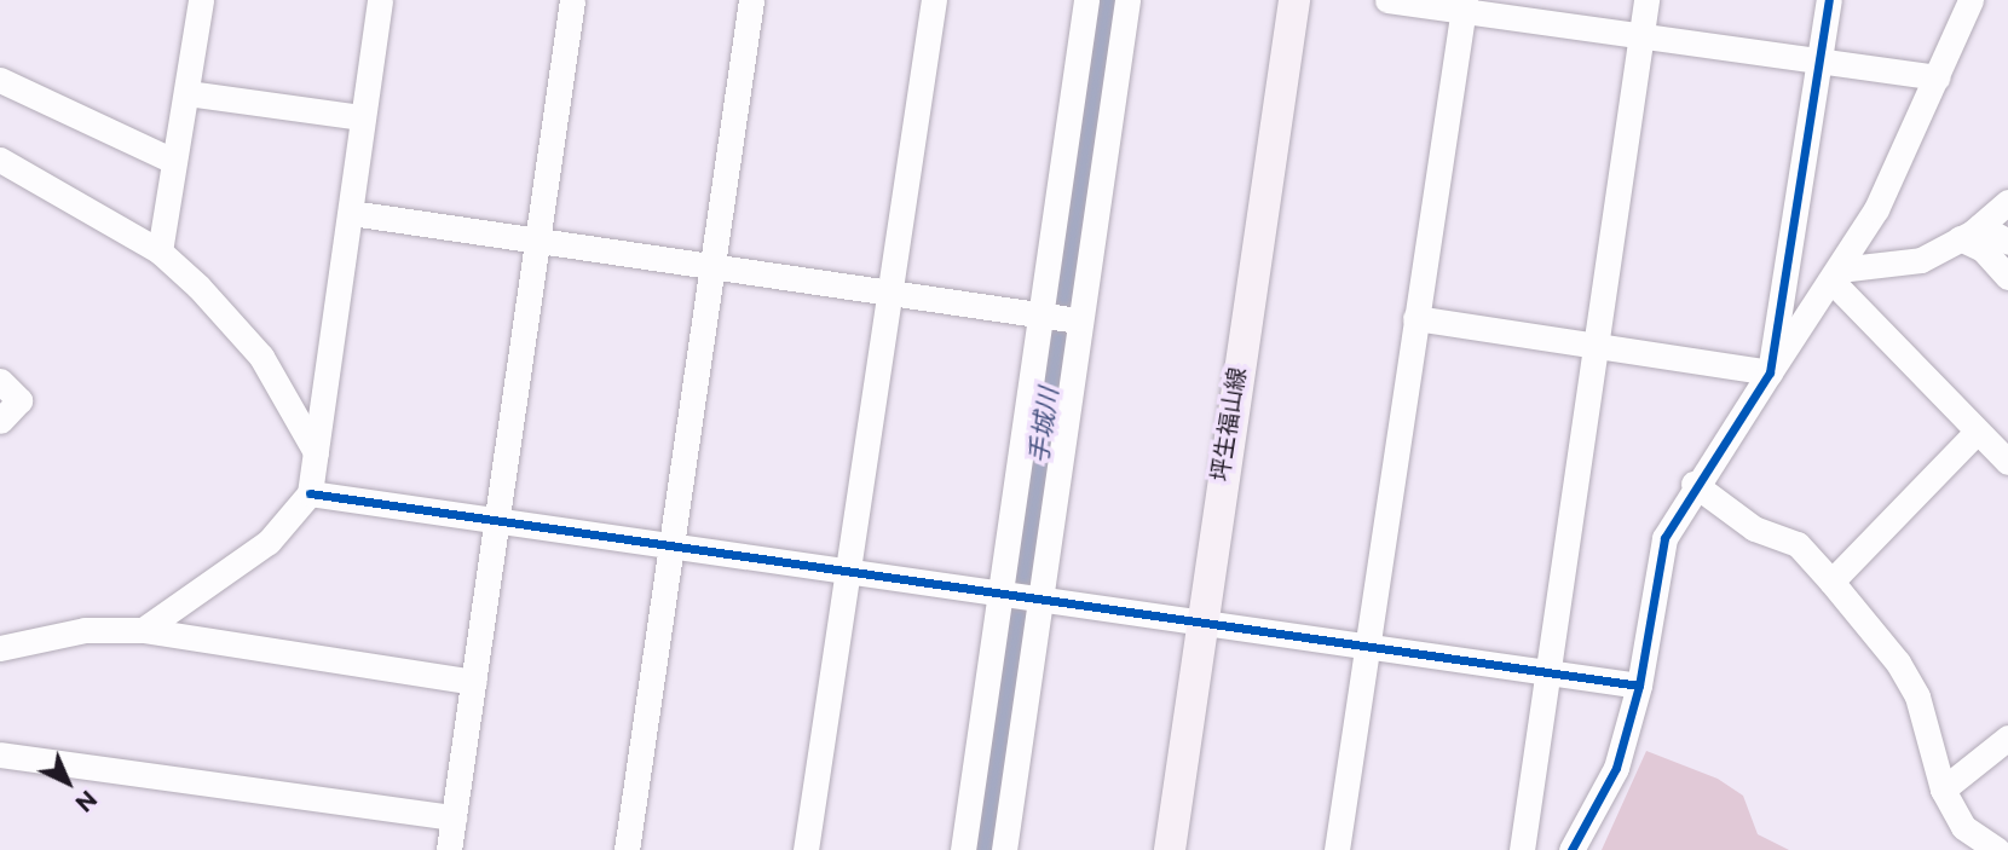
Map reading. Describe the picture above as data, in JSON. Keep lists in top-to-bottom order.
{
  "streets": {
    "main road": ["坪生福山線"]
  },
  "water": ["手城川"],
  "north": "bottom right"
}
